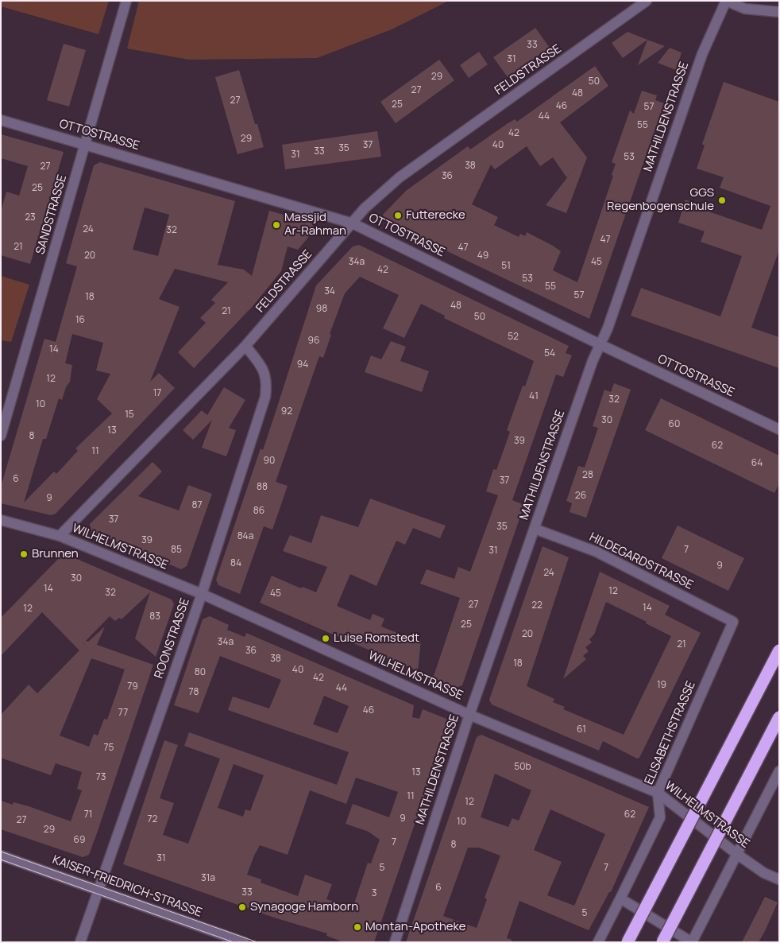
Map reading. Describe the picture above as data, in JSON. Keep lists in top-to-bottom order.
{
  "streets": {
    "street": [
      "FELDSTRASSE",
      "MATHILDENSTRASSE",
      "OTTOSTRASSE",
      "SANDSTRASSE",
      "WILHELMSTRASSE",
      "HILDEGARDSTRASSE",
      "ROONSTRASSE",
      "ELISABETHSTRASSE",
      "KAISER-FRIEDRICH-STRASSE"
    ]
  },
  "crossings": [
    ["FELDSTRASSE", "OTTOSTRASSE"],
    ["FELDSTRASSE", "WILHELMSTRASSE"],
    ["FELDSTRASSE", "ROONSTRASSE"],
    ["MATHILDENSTRASSE", "OTTOSTRASSE"],
    ["MATHILDENSTRASSE", "WILHELMSTRASSE"],
    ["MATHILDENSTRASSE", "HILDEGARDSTRASSE"],
    ["OTTOSTRASSE", "SANDSTRASSE"],
    ["WILHELMSTRASSE", "ROONSTRASSE"],
    ["WILHELMSTRASSE", "ELISABETHSTRASSE"],
    ["HILDEGARDSTRASSE", "ELISABETHSTRASSE"],
    ["ROONSTRASSE", "KAISER-FRIEDRICH-STRASSE"]
  ],
  "places": [
    "GGS Regenbogenschule",
    "Futterecke",
    "Massjid Ar-Rahman",
    "Brunnen",
    "Luise Romstedt",
    "Synagoge Hamborn",
    "Montan-Apotheke"
  ],
  "house_numbers": [
    "33",
    "31",
    "29",
    "50",
    "27",
    "48",
    "27",
    "25",
    "46",
    "57",
    "44",
    "55",
    "42",
    "29",
    "37",
    "40",
    "35",
    "33",
    "31",
    "53",
    "38",
    "27",
    "36",
    "25",
    "23",
    "24",
    "32",
    "47",
    "21",
    "47",
    "20",
    "49",
    "34a",
    "45",
    "51",
    "42",
    "53",
    "55",
    "34",
    "57",
    "18",
    "48",
    "98",
    "21",
    "50",
    "16",
    "52",
    "96",
    "14",
    "54",
    "94",
    "12",
    "17",
    "41",
    "32",
    "10",
    "92",
    "15",
    "30",
    "60",
    "13",
    "8",
    "39",
    "62",
    "11",
    "90",
    "64",
    "28",
    "6",
    "37",
    "88",
    "26",
    "9",
    "87",
    "86",
    "37",
    "35",
    "84a",
    "39",
    "85",
    "7",
    "31",
    "84",
    "9",
    "24",
    "30",
    "14",
    "12",
    "32",
    "45",
    "27",
    "22",
    "14",
    "12",
    "83",
    "25",
    "20",
    "34a",
    "21",
    "36",
    "38",
    "18",
    "40",
    "80",
    "42",
    "19",
    "79",
    "44",
    "78",
    "46",
    "77",
    "61",
    "75",
    "50b",
    "13",
    "73",
    "11",
    "12",
    "71",
    "62",
    "9",
    "72",
    "27",
    "10",
    "29",
    "69",
    "7",
    "8",
    "31",
    "5",
    "7",
    "31a",
    "6",
    "33",
    "3",
    "5"
  ]
}
